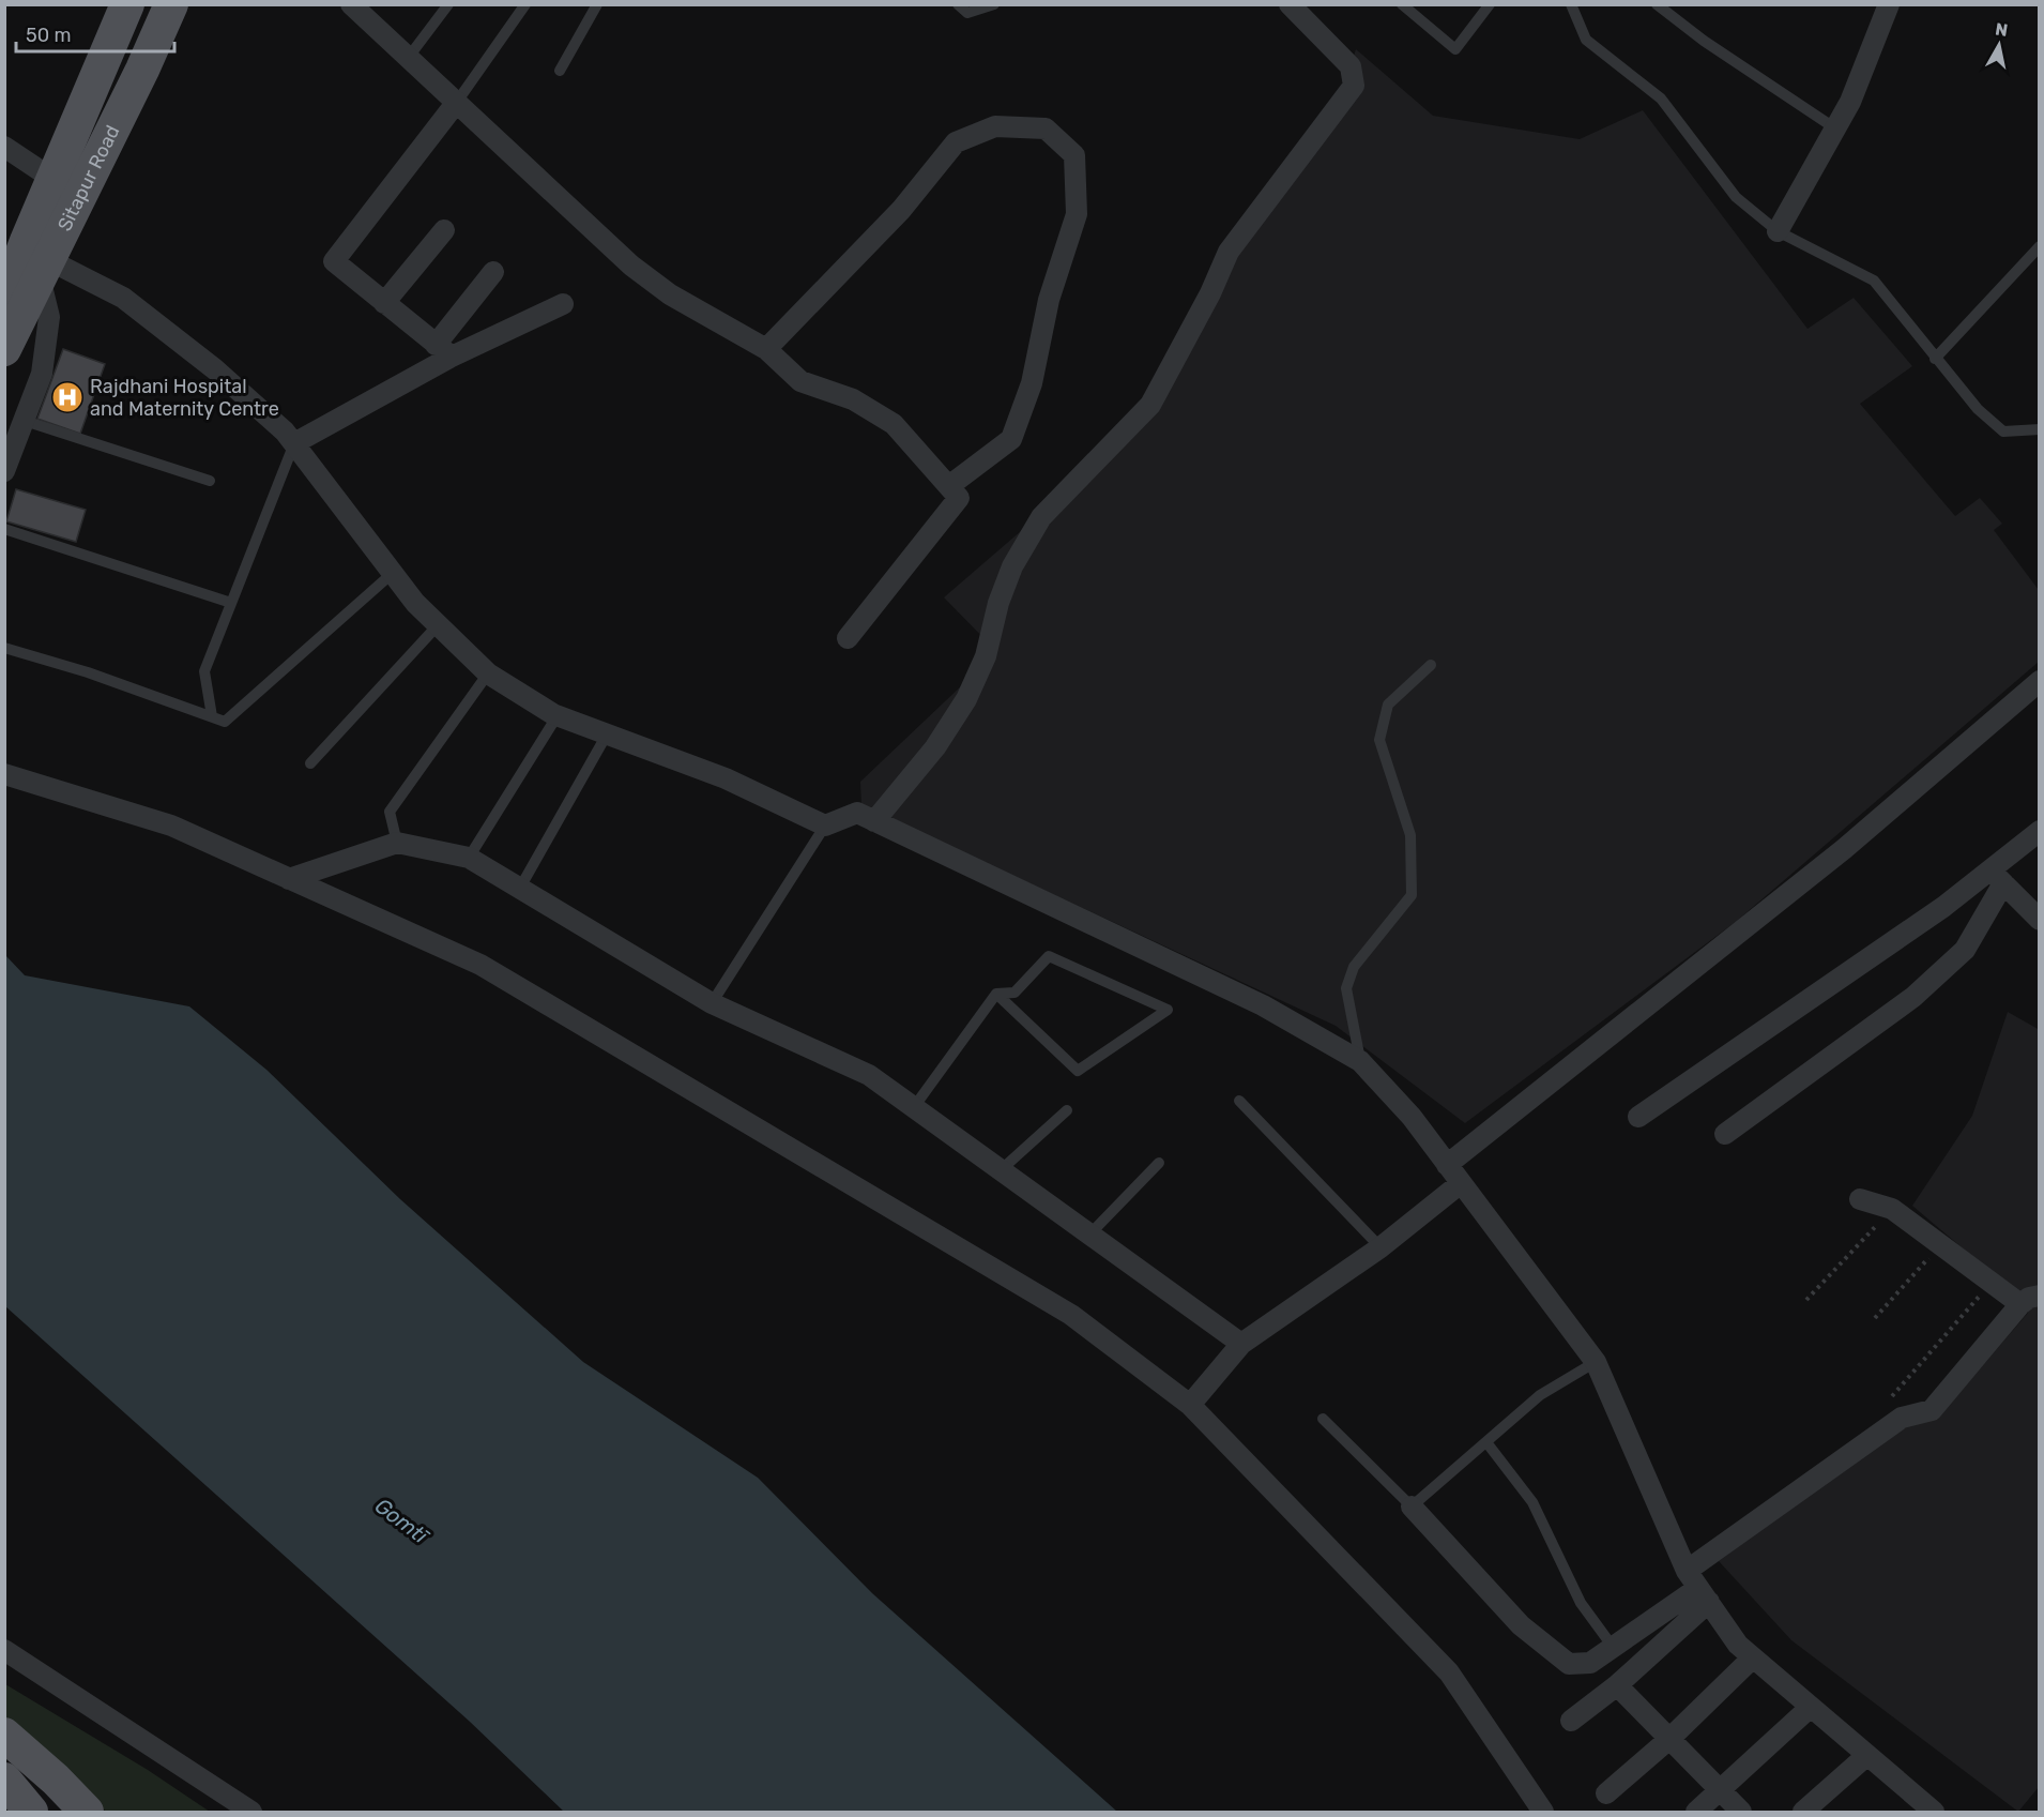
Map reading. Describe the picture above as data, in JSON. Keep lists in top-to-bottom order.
{
  "streets": {
    "main road": ["Sitapur Road"]
  },
  "water": ["Gomtī"],
  "places": {
    "hospital": ["Rajdhani Hospital and Maternity Centre"]
  },
  "scale_bar": "50 m",
  "north": "top"
}
